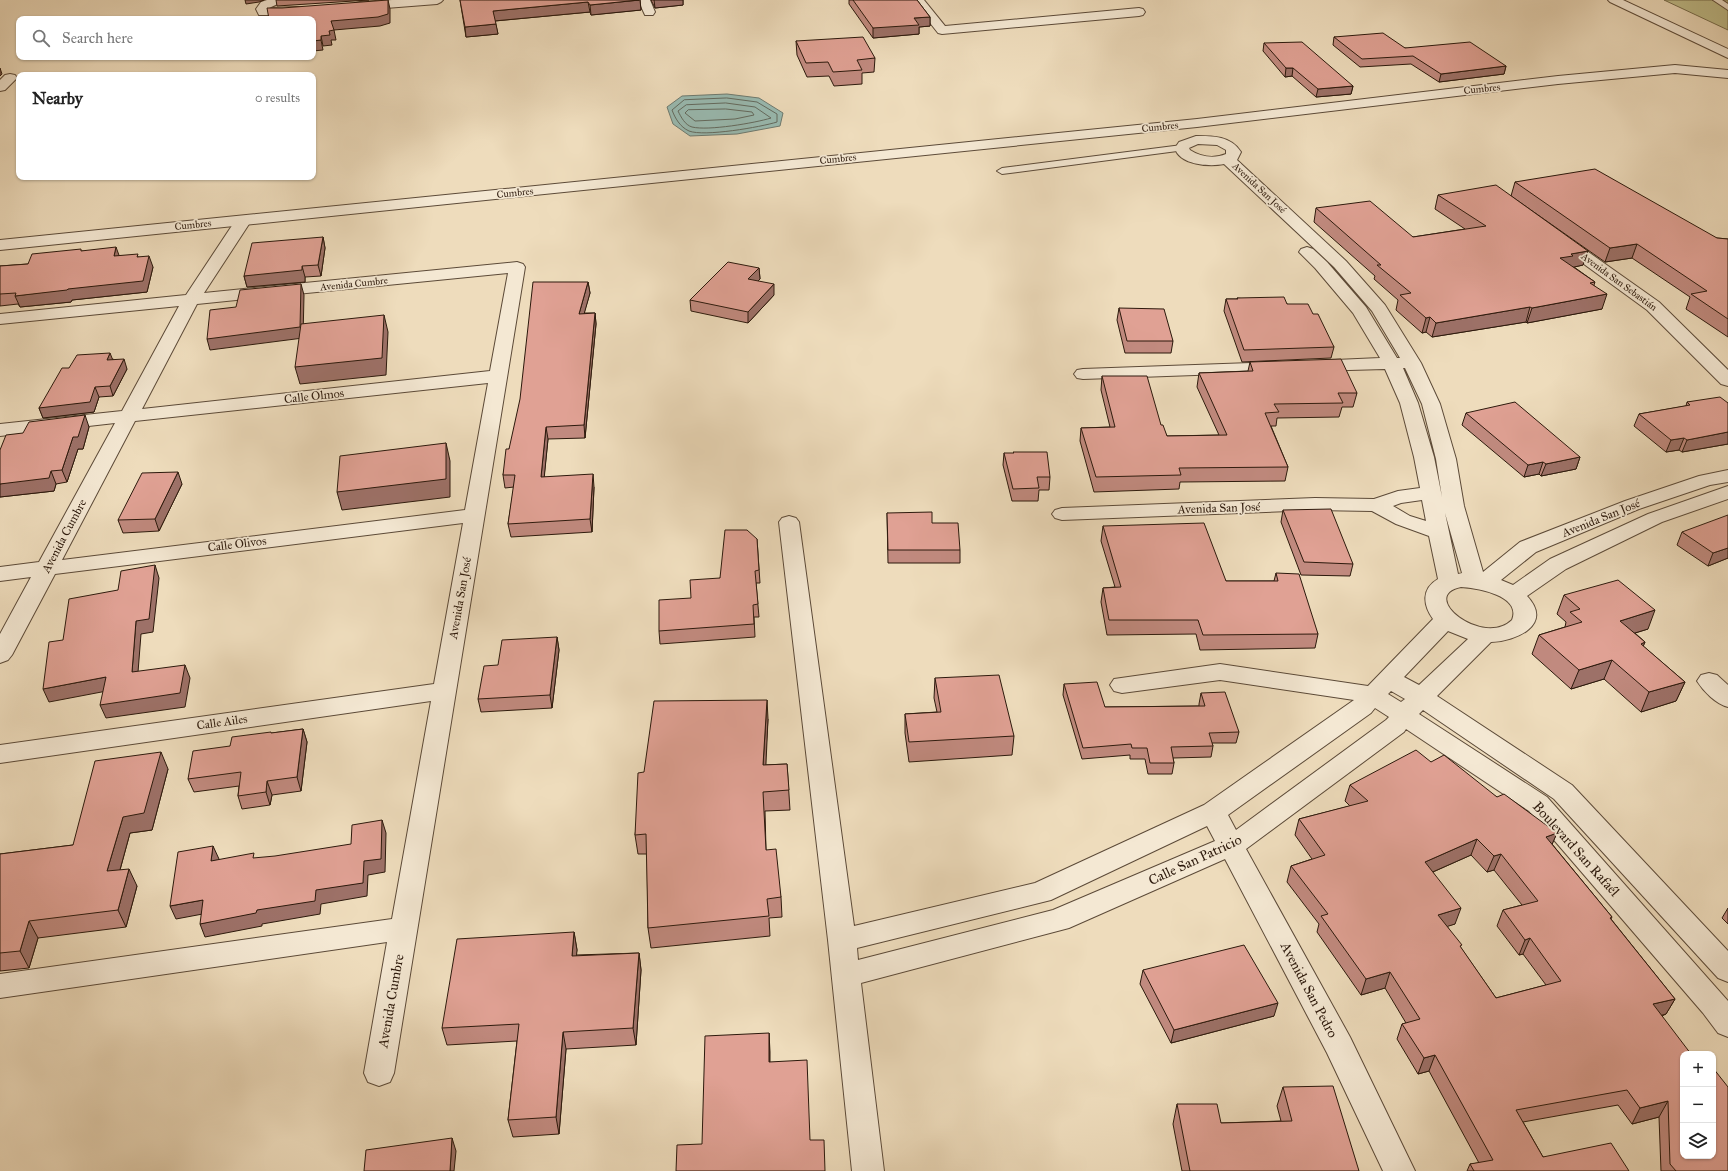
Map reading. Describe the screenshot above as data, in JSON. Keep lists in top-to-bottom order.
{
  "streets": {
    "street": [
      "Cumbres",
      "Avenida San José",
      "Avenida San Sebastián",
      "Avenida Cumbre",
      "Calle Olmos",
      "Calle Olivos",
      "Calle Ailes",
      "Boulevard San Rafaél",
      "Calle San Patricio",
      "Avenida San Pedro"
    ]
  },
  "crossings": [
    ["Cumbres", "Avenida Cumbre"],
    ["Avenida San José", "Avenida Cumbre"],
    ["Avenida San José", "Calle Olmos"],
    ["Avenida San José", "Calle Olivos"],
    ["Avenida San José", "Calle Ailes"],
    ["Avenida San José", "Calle San Patricio"],
    ["Avenida Cumbre", "Calle Olmos"],
    ["Avenida Cumbre", "Calle Olivos"],
    ["Boulevard San Rafaél", "Calle San Patricio"],
    ["Calle San Patricio", "Avenida San Pedro"]
  ],
  "page": {
    "search": "Search here",
    "heading": ["Nearby", "0 results"],
    "map_buttons": ["+", "−"]
  }
}
